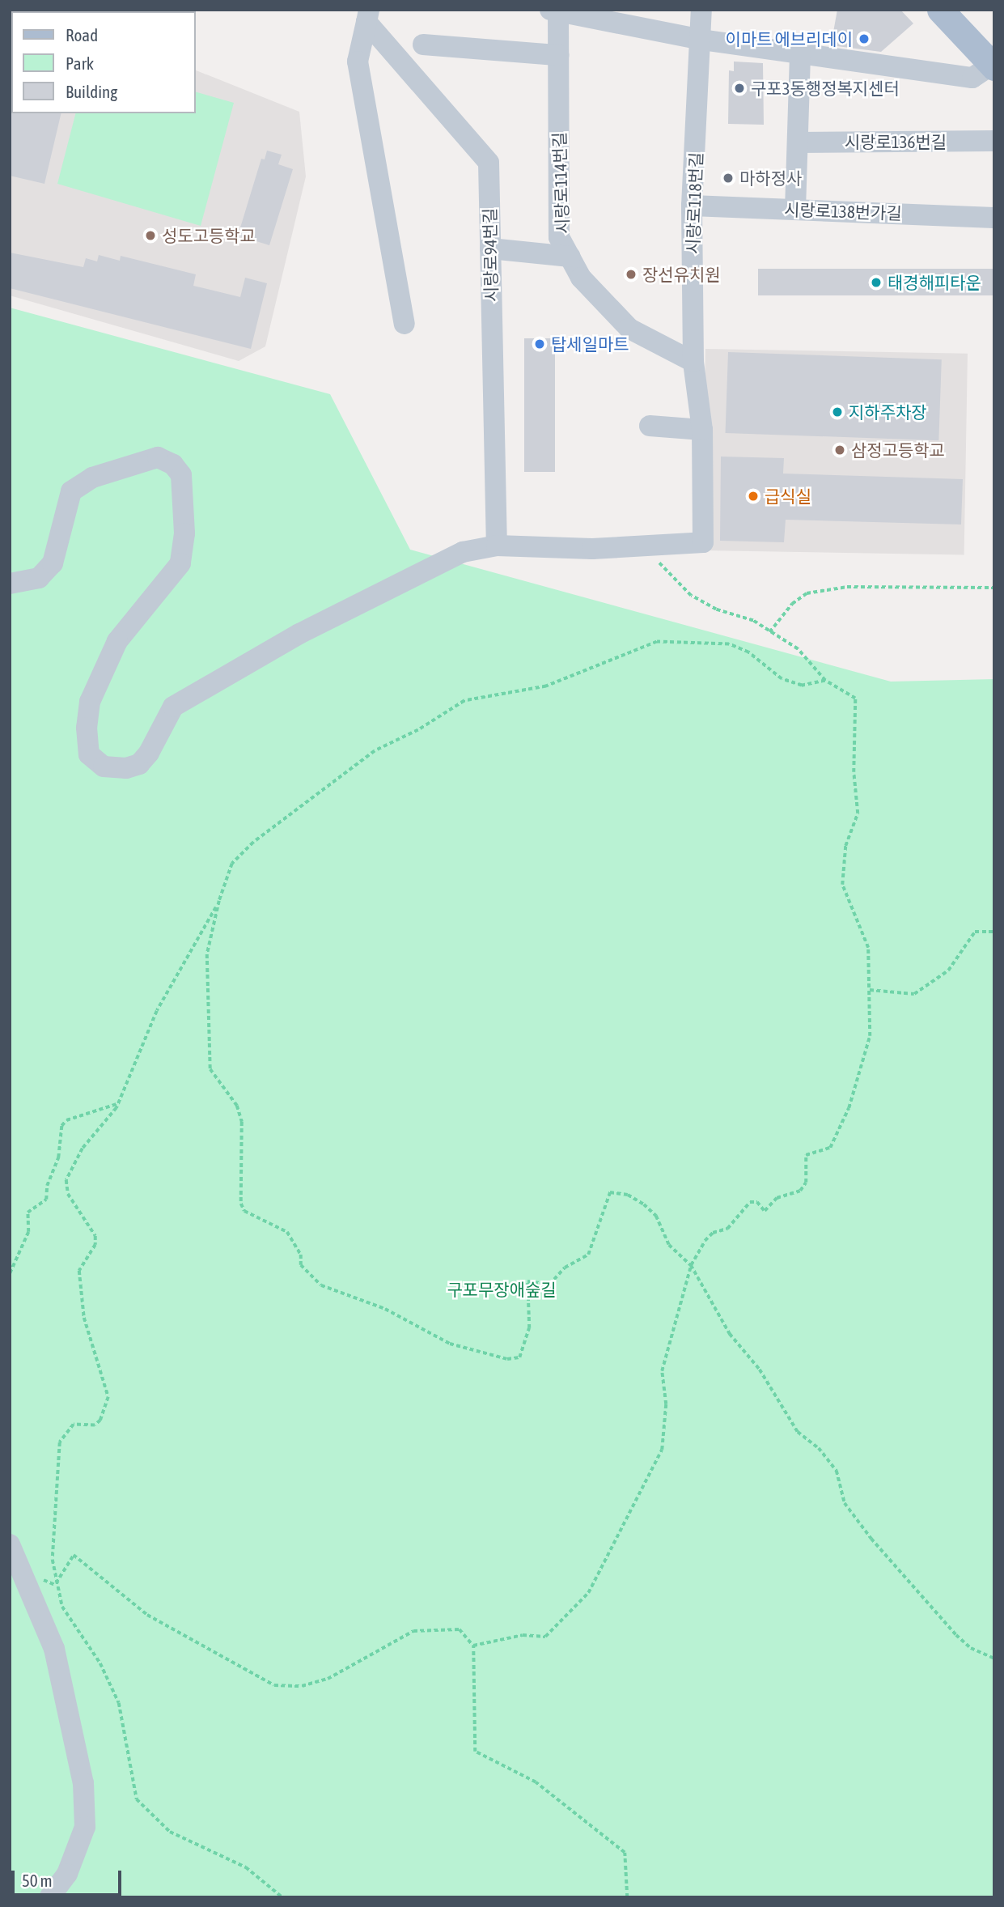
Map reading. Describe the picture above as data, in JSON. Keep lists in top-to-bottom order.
{
  "streets": {
    "street": [
      "시랑로136번길",
      "시랑로114번길",
      "시랑로118번길",
      "시랑로138번가길",
      "시랑로94번길"
    ]
  },
  "crossings": [
    ["시랑로114번길", "시랑로118번길"],
    ["시랑로118번길", "시랑로138번가길"],
    ["시랑로118번길", "시랑로94번길"]
  ],
  "parks": ["구포무장애숲길"],
  "places": [
    "이마트 에브리데이",
    "구포3동행정복지센터",
    "마하정사",
    "성도고등학교",
    "장선유치원",
    "태경해피타운",
    "탑세일마트",
    "지하주차장",
    "삼정고등학교",
    "급식실"
  ],
  "legend": ["Road", "Park", "Building"],
  "scale_bar": "50 m"
}
